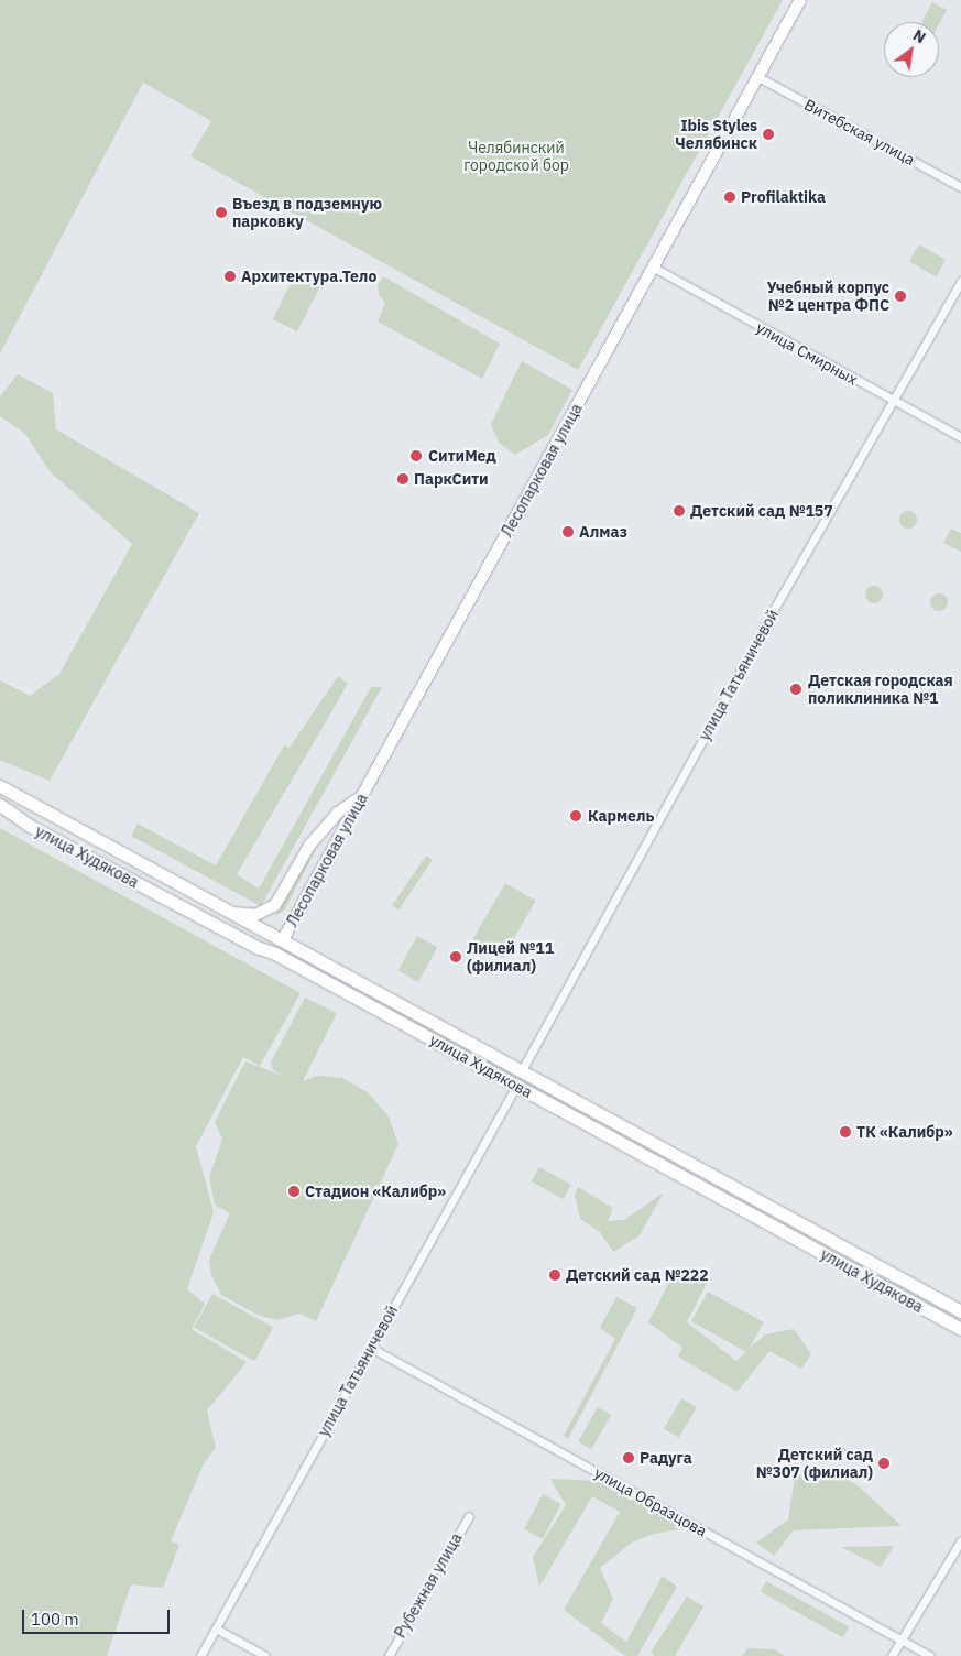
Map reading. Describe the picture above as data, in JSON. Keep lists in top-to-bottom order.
{
  "streets": {
    "main road": ["Лесопарковая улица", "улица Худякова"],
    "street": [
      "Витебская улица",
      "улица Смирных",
      "улица Татьяничевой",
      "улица Образцова",
      "Рубежная улица"
    ]
  },
  "crossings": [
    ["Витебская улица", "Лесопарковая улица"],
    ["улица Смирных", "Лесопарковая улица"],
    ["улица Смирных", "улица Татьяничевой"],
    ["Лесопарковая улица", "улица Худякова"],
    ["улица Татьяничевой", "улица Худякова"],
    ["улица Татьяничевой", "улица Образцова"]
  ],
  "parks": ["Челябинский городской бор"],
  "places": [
    "Ibis Styles Челябинск",
    "Profilaktika",
    "Въезд в подземную парковку",
    "Архитектура.Тело",
    "Учебный корпус №2 центра ФПС",
    "СитиМед",
    "ПаркСити",
    "Детский сад №157",
    "Алмаз",
    "Детская городская поликлиника №1",
    "Кармель",
    "Лицей №11 (филиал)",
    "ТК «Калибр»",
    "Стадион «Калибр»",
    "Детский сад №222",
    "Радуга",
    "Детский сад №307 (филиал)"
  ],
  "scale_bar": "100 m",
  "north": "top right"
}
